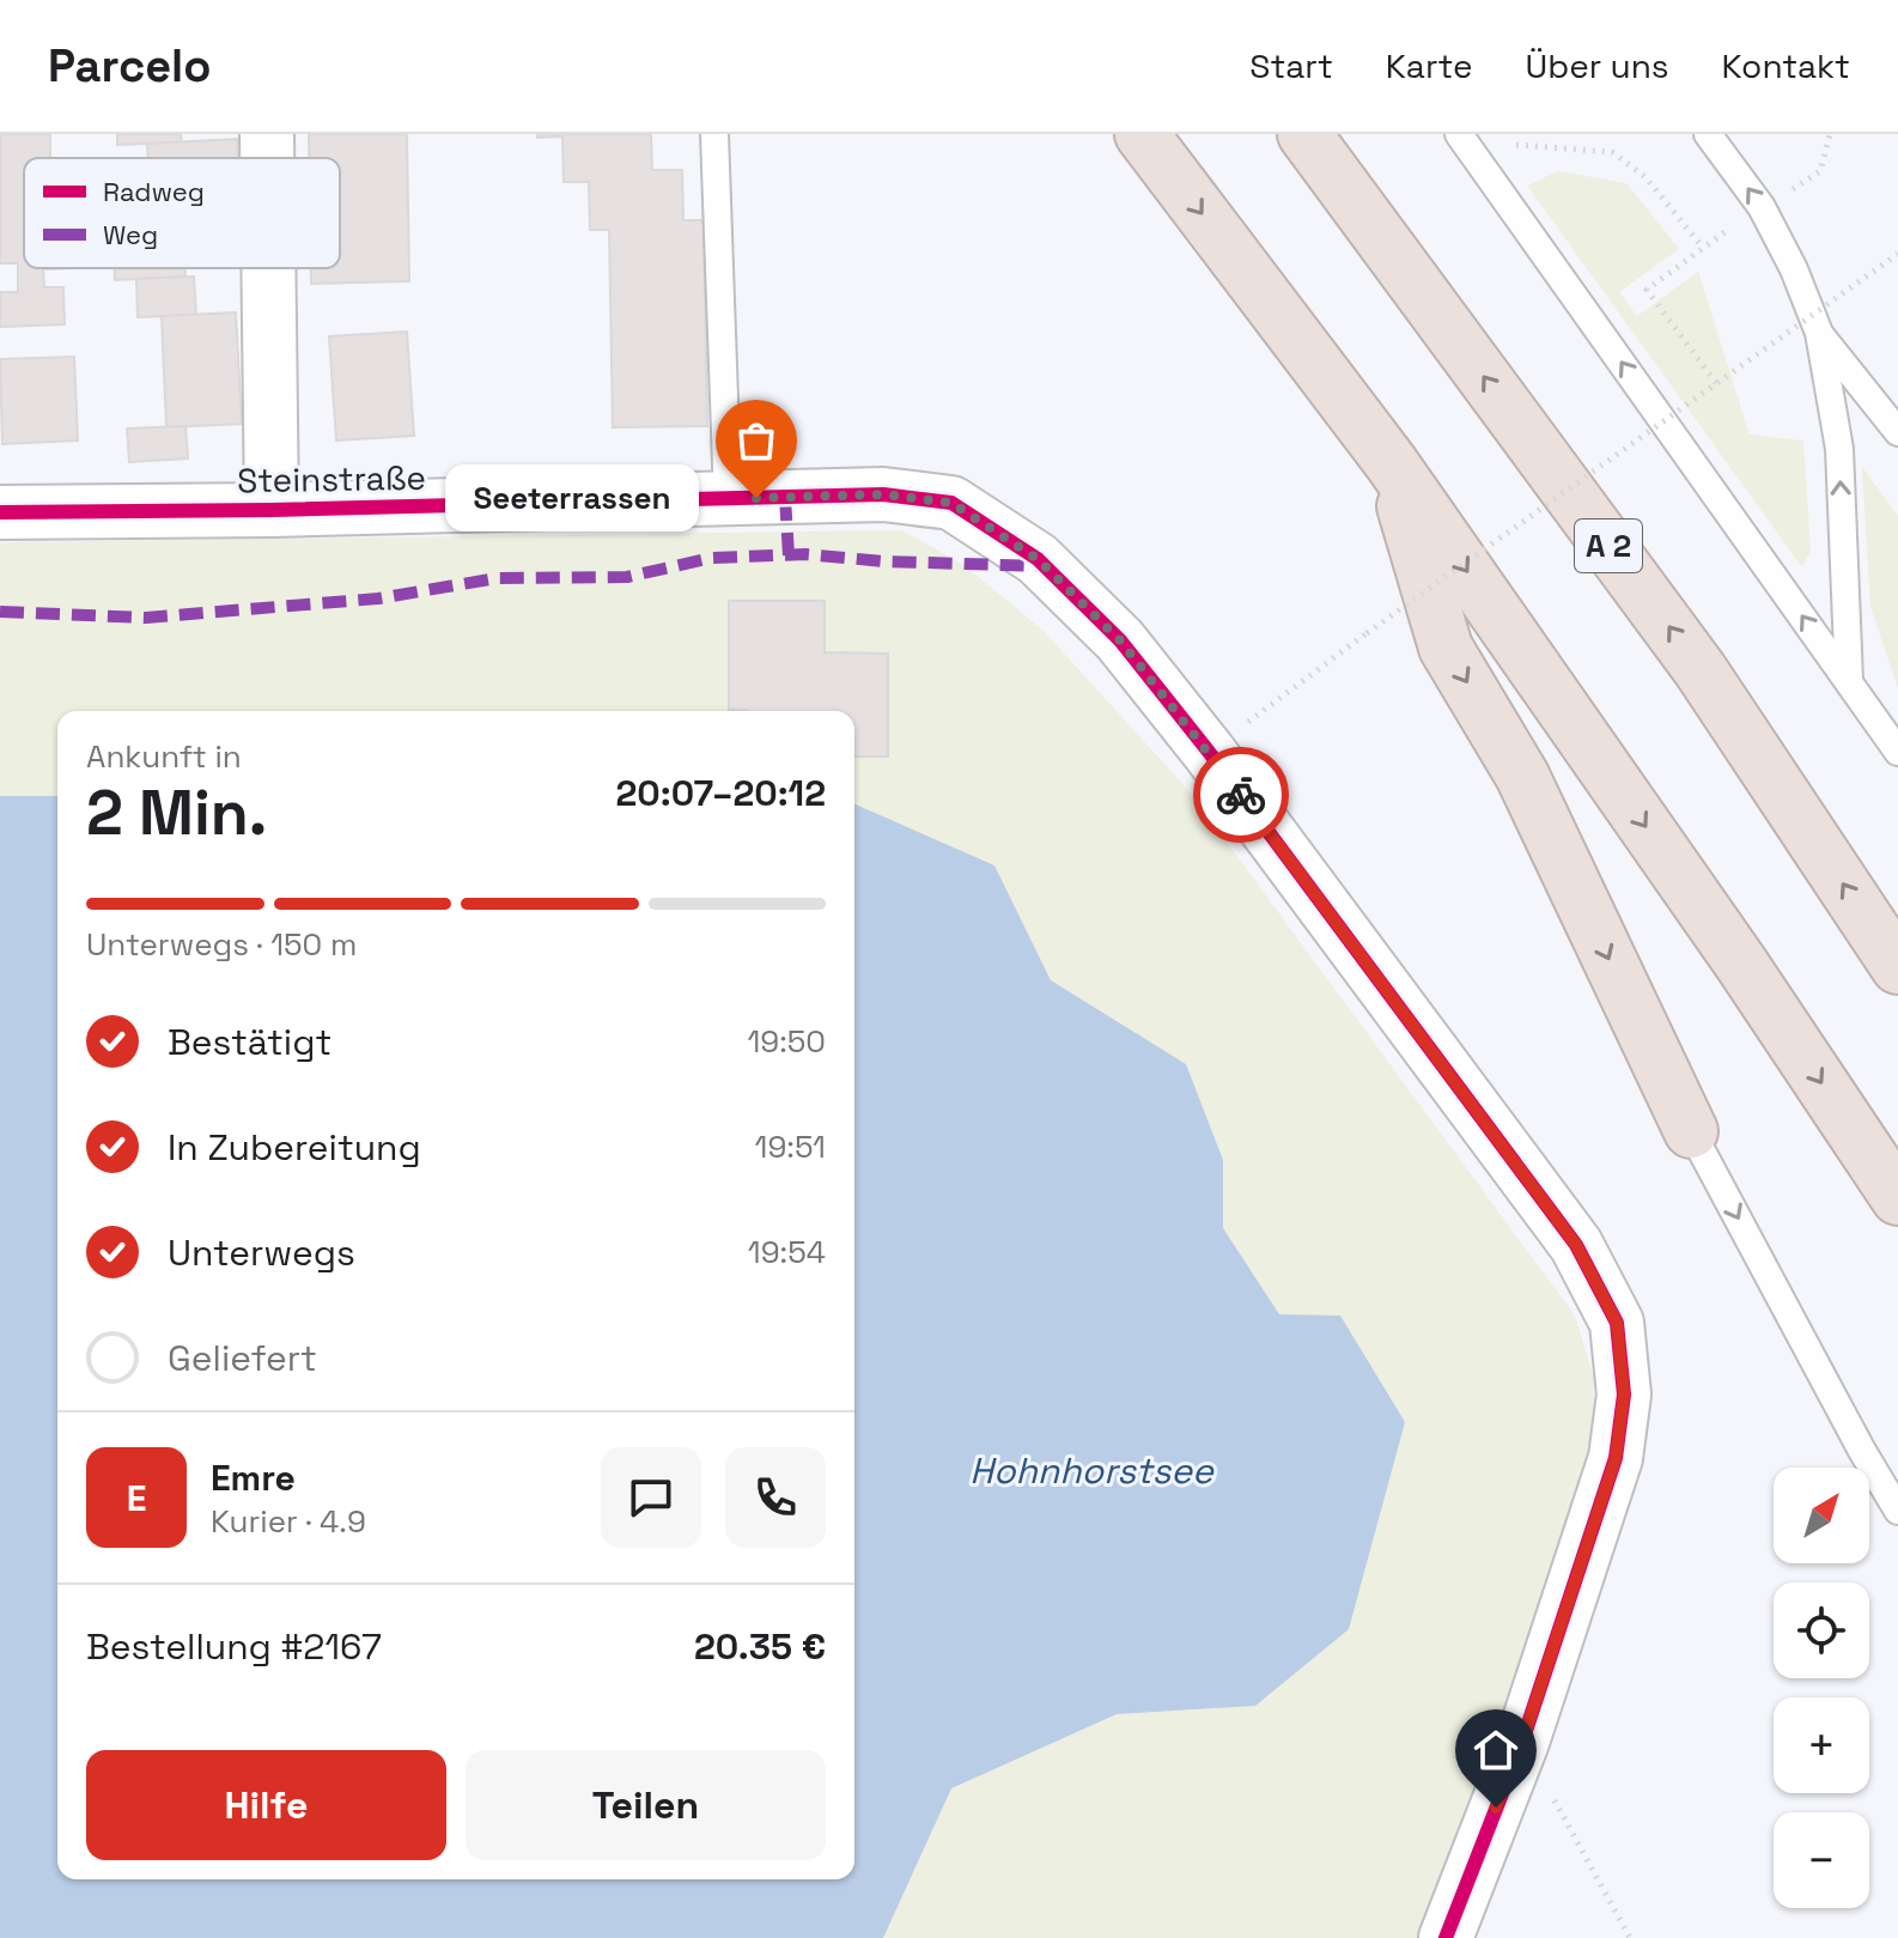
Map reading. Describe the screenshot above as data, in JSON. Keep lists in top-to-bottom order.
{
  "streets": {
    "highway": ["A 2"],
    "street": ["Steinstraße"]
  },
  "water": ["Hohnhorstsee"],
  "places": ["Seeterrassen"],
  "legend": ["Radweg", "Weg"],
  "north": "top right",
  "page": {
    "header": "Parcelo",
    "nav": [
      "Start",
      "Karte",
      "Über uns",
      "Kontakt"
    ],
    "bubble": "Seeterrassen",
    "heading": ["2 Min.", "Ankunft in", "20:07–20:12"],
    "panel": [
      "Emre",
      "Kurier · 4.9",
      "Bestellung #2167",
      "20.35 €"
    ],
    "bar": "Unterwegs · 150 m",
    "list": [
      ["Bestätigt", "19:50"],
      ["In Zubereitung", "19:51"],
      ["Unterwegs", "19:54"],
      "Geliefert"
    ],
    "round": "E",
    "map_buttons": ["+", "−"],
    "buttons": ["Hilfe", "Teilen"]
  }
}
